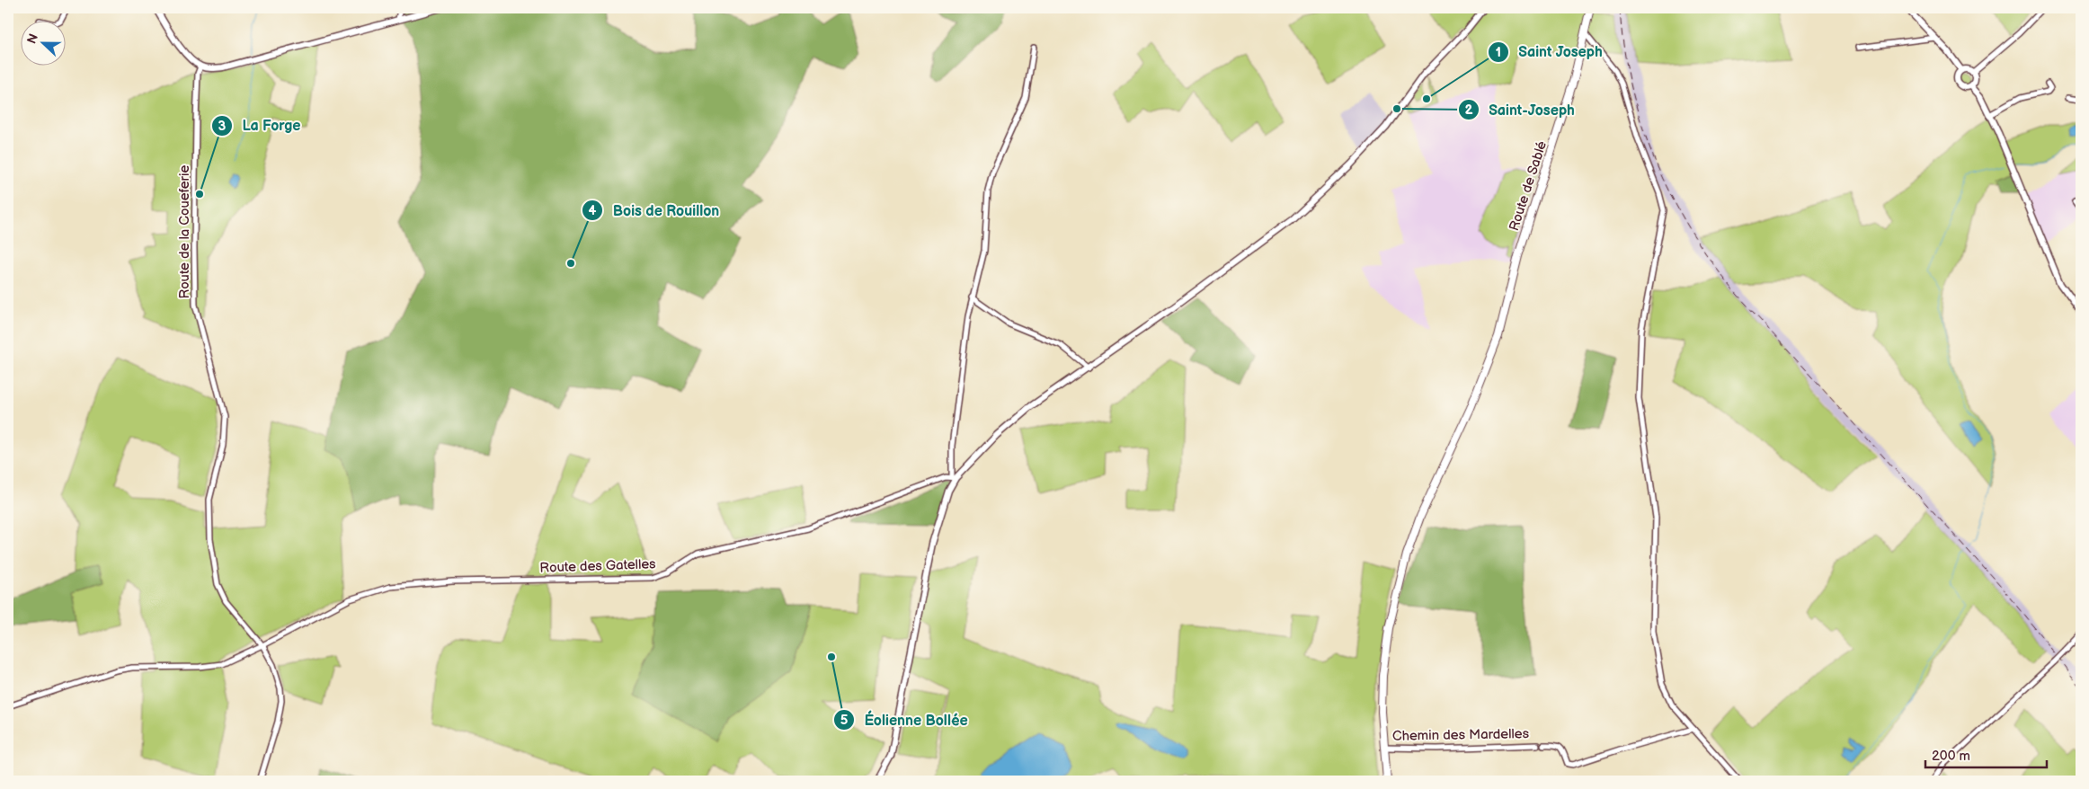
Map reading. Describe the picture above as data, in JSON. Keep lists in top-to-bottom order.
{
  "streets": {
    "main road": ["Route de Sablé"],
    "street": ["Route de la Coueferie", "Route des Gatelles", "Chemin des Mardelles"]
  },
  "crossings": [
    ["Route de Sablé", "Chemin des Mardelles"],
    ["Route de la Coueferie", "Route des Gatelles"]
  ],
  "places": [
    "Saint Joseph",
    "Saint-Joseph",
    "La Forge",
    "Bois de Rouillon",
    "Éolienne Bollée"
  ],
  "scale_bar": "200 m",
  "north": "left"
}
